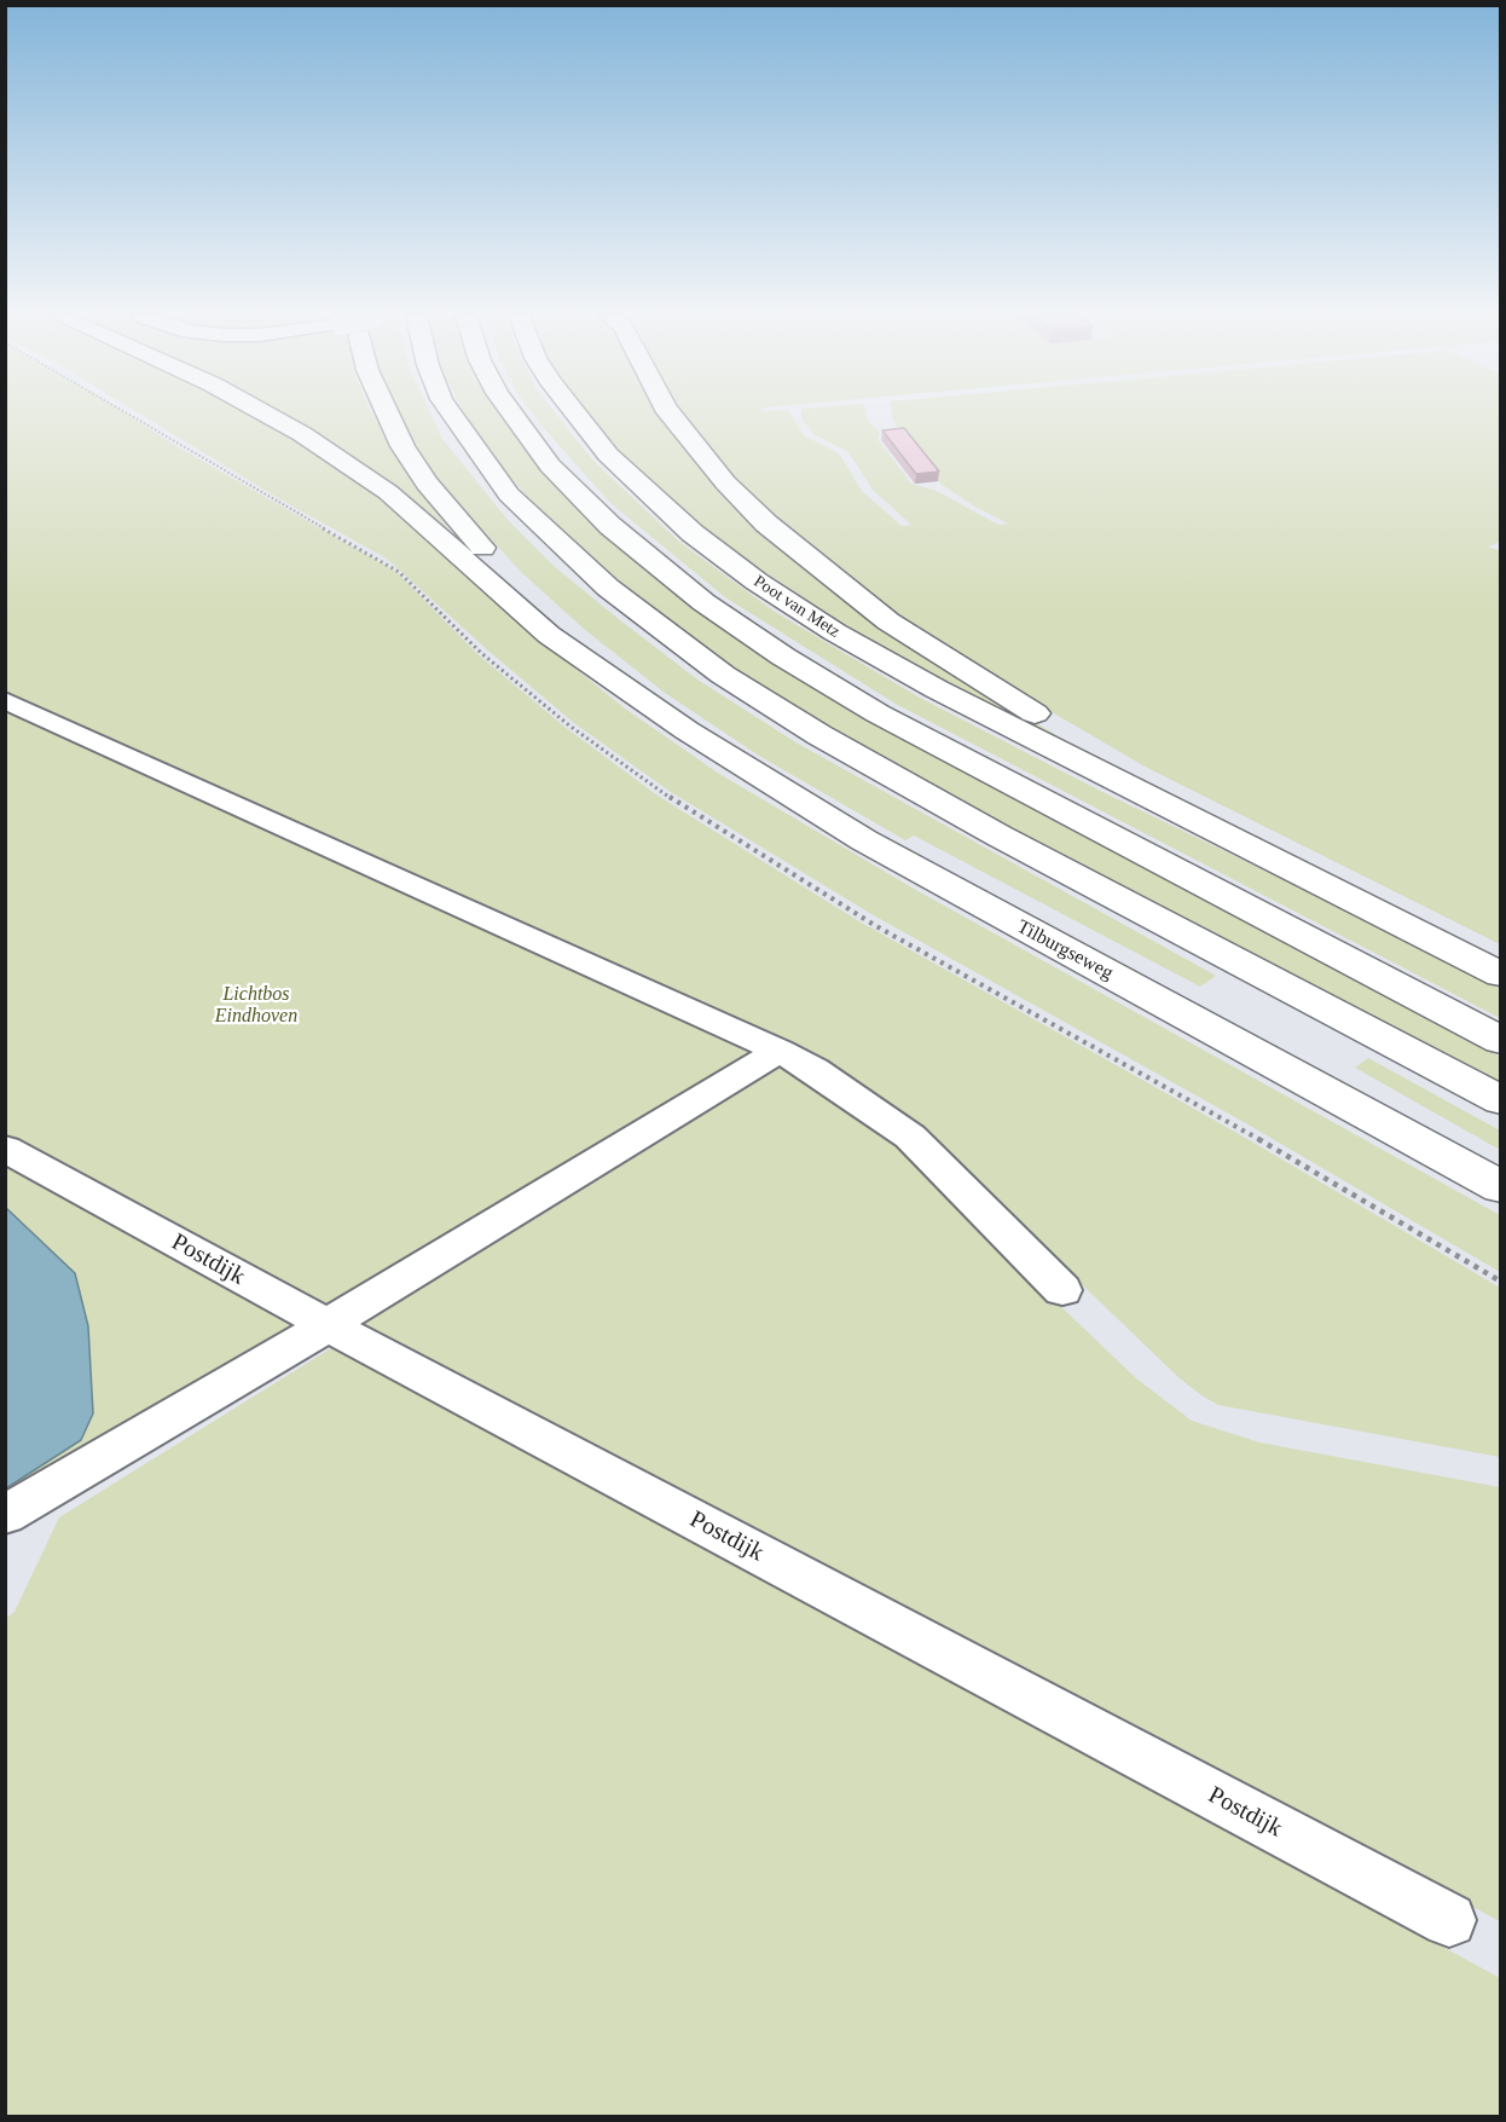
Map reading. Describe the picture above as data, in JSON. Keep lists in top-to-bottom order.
{
  "streets": {
    "highway": ["Poot van Metz", "Tilburgseweg"],
    "street": ["Postdijk"]
  },
  "parks": ["Lichtbos Eindhoven"]
}
